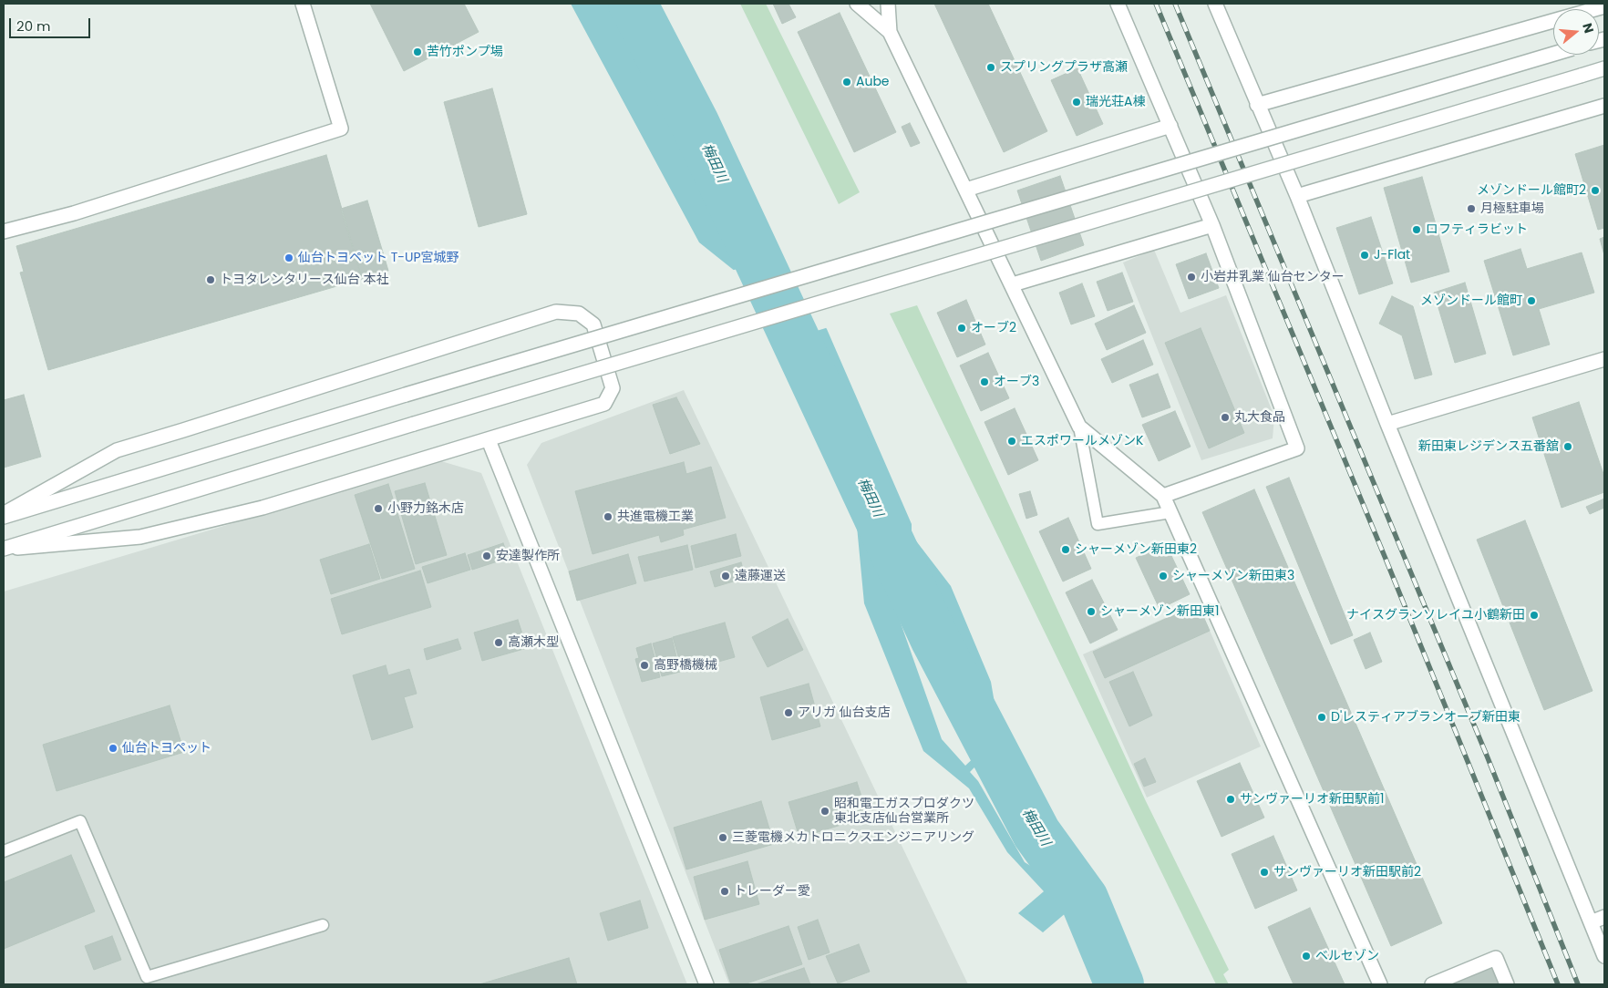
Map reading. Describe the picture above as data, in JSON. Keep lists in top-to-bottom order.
{
  "water": ["梅田川"],
  "places": [
    "苦竹ポンプ場",
    "スプリングプラザ高瀬",
    "Aube",
    "瑞光荘A棟",
    "メゾンドール館町2",
    "月極駐車場",
    "ロフティラビット",
    "J-Flat",
    "仙台トヨペット T-UP宮城野",
    "小岩井乳業 仙台センター",
    "トヨタレンタリース仙台 本社",
    "メゾンドール館町",
    "オーブ2",
    "オーブ3",
    "丸大食品",
    "エスポワールメゾンK",
    "新田東レジデンス五番舘",
    "小野力銘木店",
    "共進電機工業",
    "シャーメゾン新田東2",
    "安達製作所",
    "遠藤運送",
    "シャーメゾン新田東3",
    "シャーメゾン新田東1",
    "ナイスグランソレイユ小鶴新田",
    "高瀬木型",
    "高野橋機械",
    "アリガ 仙台支店",
    "D'レスティアブランオーブ新田東",
    "仙台トヨペット",
    "サンヴァーリオ新田駅前1",
    "昭和電工ガスプロダクツ 東北支店仙台営業所",
    "三菱電機メカトロニクスエンジニアリング",
    "サンヴァーリオ新田駅前2",
    "トレーダー愛",
    "ベルセゾン"
  ],
  "scale_bar": "20 m",
  "north": "right"
}
